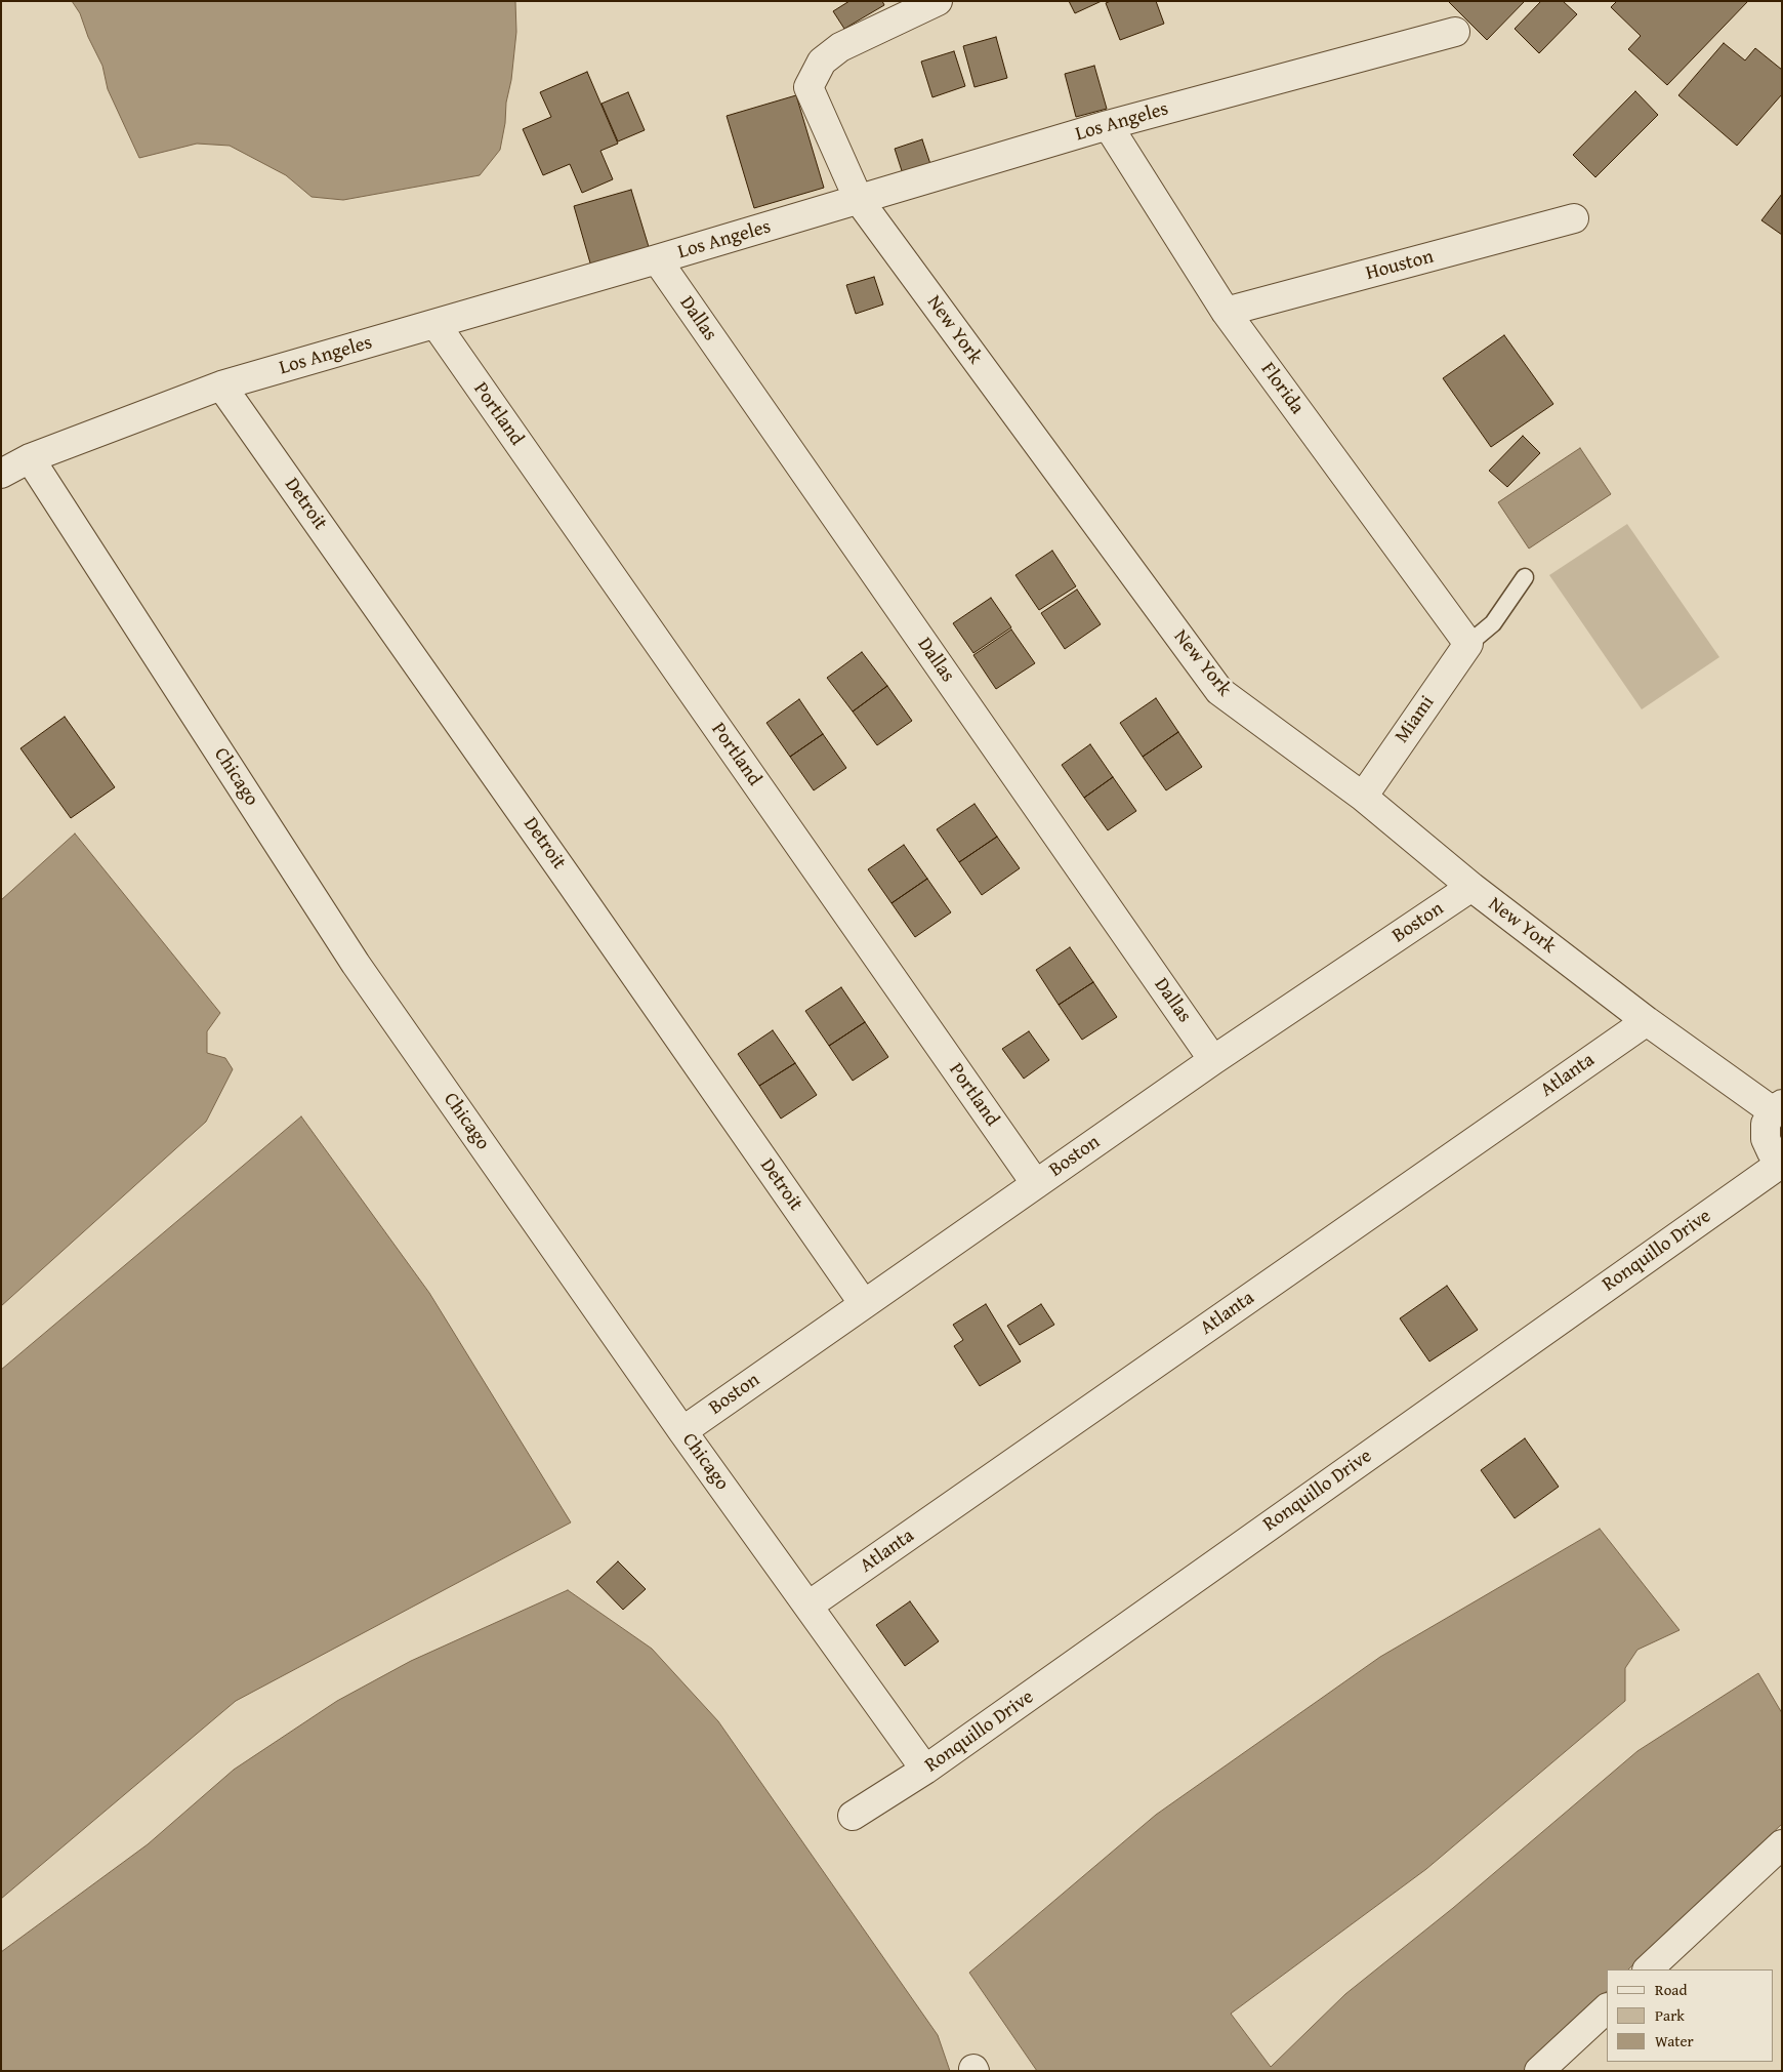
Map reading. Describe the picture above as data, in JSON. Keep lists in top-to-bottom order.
{
  "streets": {
    "street": [
      "Los Angeles",
      "Houston",
      "Dallas",
      "New York",
      "Florida",
      "Portland",
      "Detroit",
      "Miami",
      "Chicago",
      "Boston",
      "Atlanta",
      "Ronquillo Drive"
    ]
  },
  "crossings": [
    ["Los Angeles", "Dallas"],
    ["Los Angeles", "New York"],
    ["Los Angeles", "Florida"],
    ["Los Angeles", "Portland"],
    ["Los Angeles", "Detroit"],
    ["Los Angeles", "Chicago"],
    ["Houston", "Florida"],
    ["Dallas", "Boston"],
    ["New York", "Miami"],
    ["New York", "Boston"],
    ["New York", "Atlanta"],
    ["New York", "Ronquillo Drive"],
    ["Florida", "Miami"],
    ["Portland", "Boston"],
    ["Detroit", "Boston"],
    ["Chicago", "Boston"],
    ["Chicago", "Atlanta"],
    ["Chicago", "Ronquillo Drive"]
  ],
  "legend": ["Road", "Park", "Water"]
}
